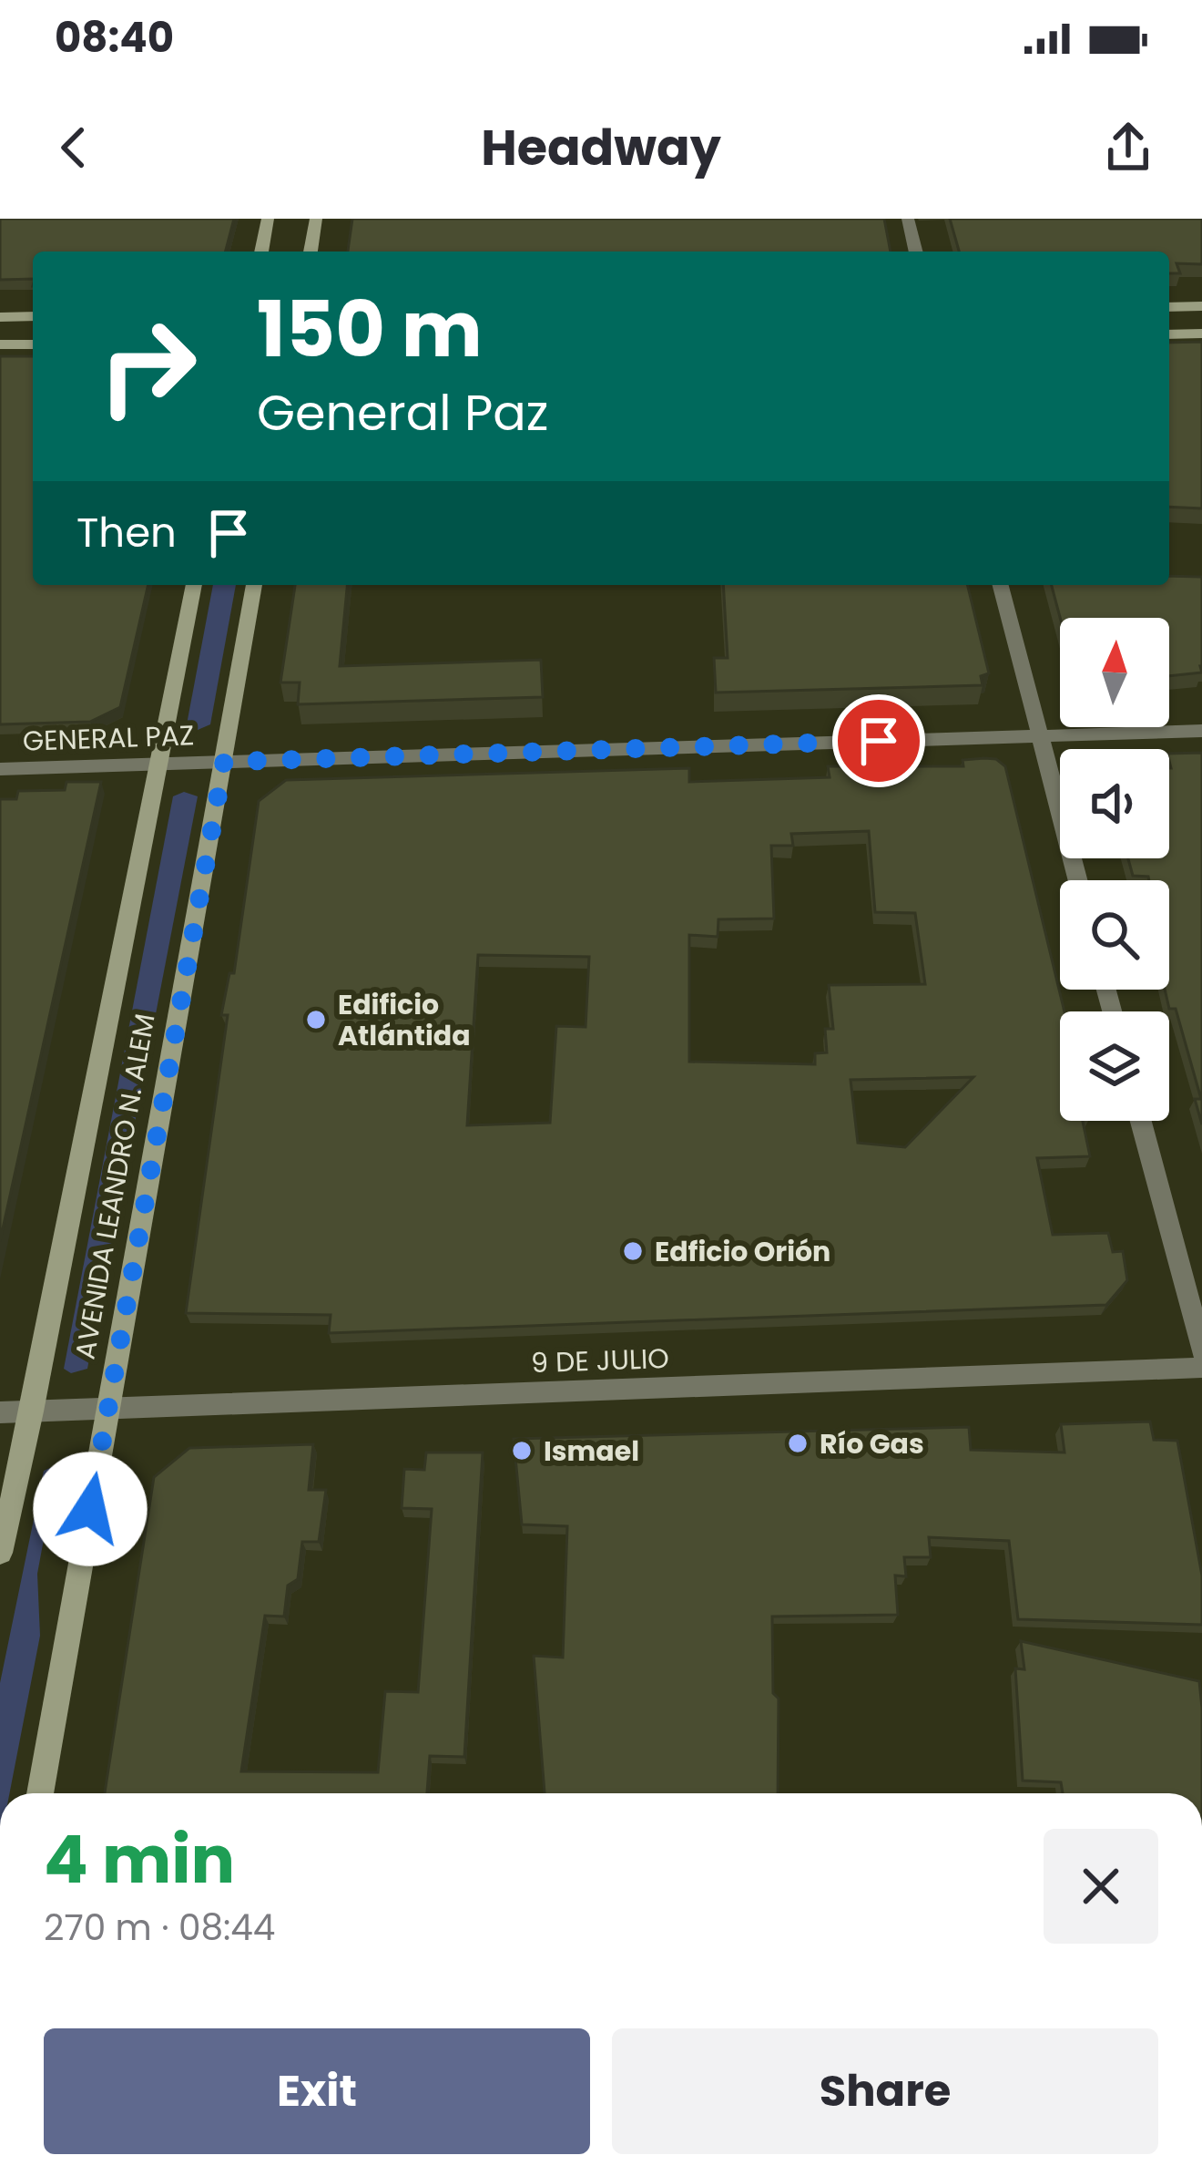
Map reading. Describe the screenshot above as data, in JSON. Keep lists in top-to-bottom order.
{
  "streets": {
    "street": ["GENERAL PAZ", "AVENIDA LEANDRO N. ALEM", "9 DE JULIO"]
  },
  "crossings": [
    ["GENERAL PAZ", "AVENIDA LEANDRO N. ALEM"],
    ["AVENIDA LEANDRO N. ALEM", "9 DE JULIO"]
  ],
  "places": [
    "Edificio Atlántida",
    "Edficio Orión",
    "Río Gas",
    "Ismael"
  ],
  "north": "top",
  "page": {
    "status": "08:40",
    "header": "Headway",
    "turn": ["150 m", "General Paz"],
    "then": "Then",
    "heading": ["4 min", "270 m · 08:44"],
    "buttons": ["Exit", "Share"]
  }
}
